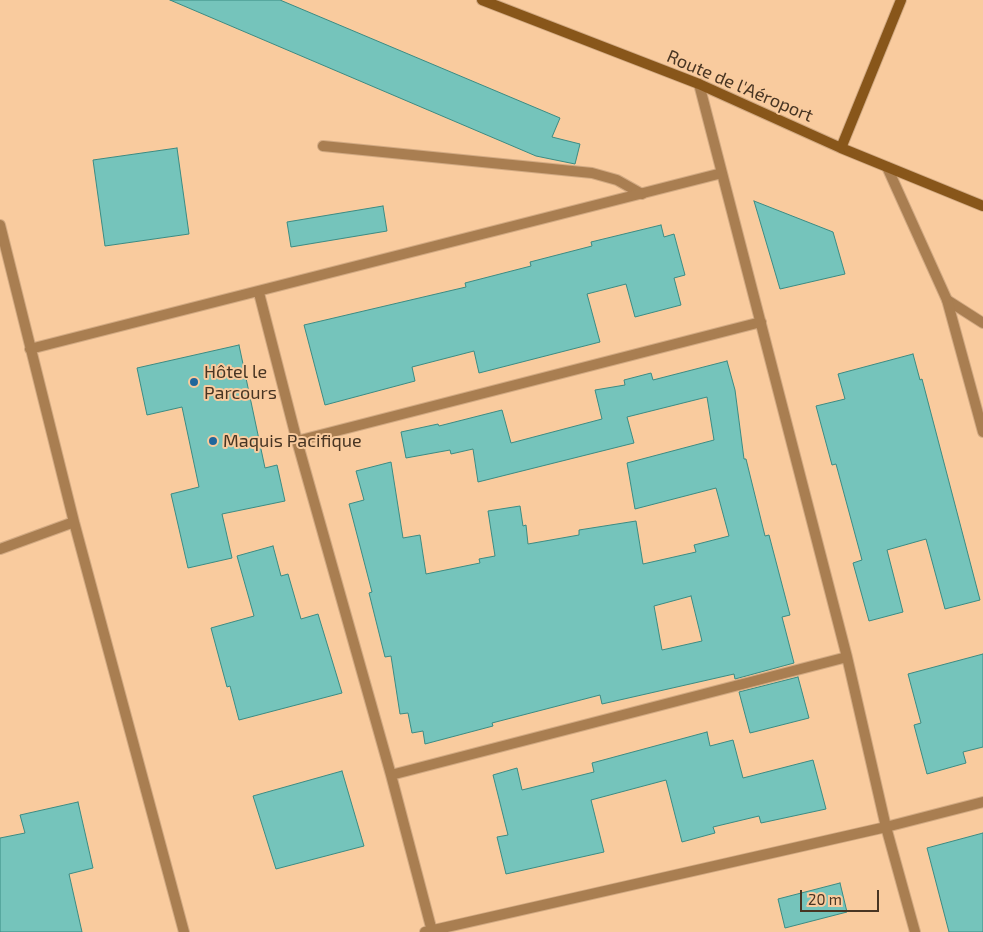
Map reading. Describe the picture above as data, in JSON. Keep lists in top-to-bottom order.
{
  "streets": {
    "main road": ["Route de l'Aéroport"]
  },
  "places": ["Hôtel le Parcours", "Maquis Pacifique"],
  "scale_bar": "20 m"
}
